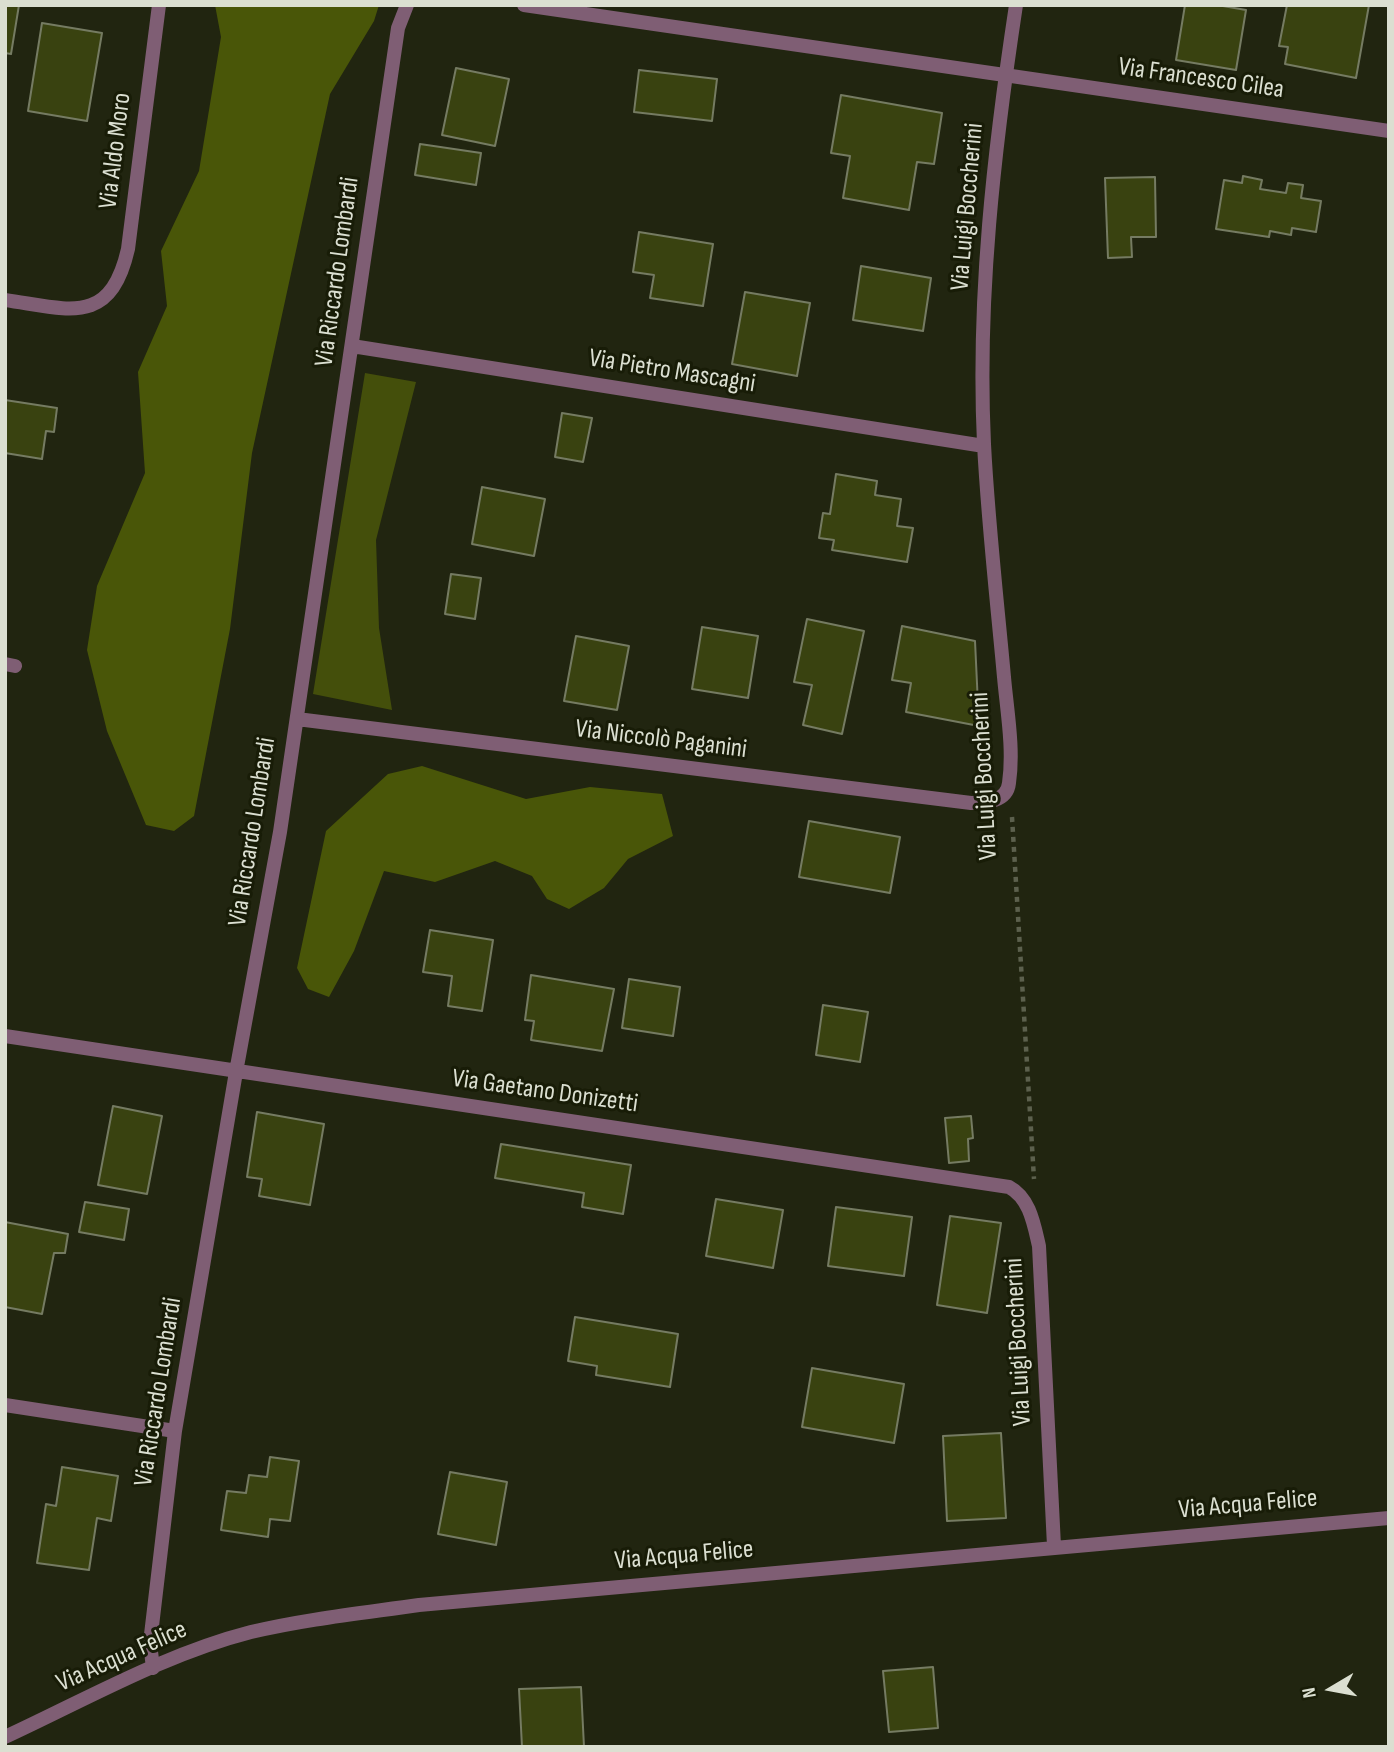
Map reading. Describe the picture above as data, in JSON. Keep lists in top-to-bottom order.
{
  "streets": {
    "street": [
      "Via Francesco Cilea",
      "Via Aldo Moro",
      "Via Luigi Boccherini",
      "Via Riccardo Lombardi",
      "Via Pietro Mascagni",
      "Via Niccolò Paganini",
      "Via Gaetano Donizetti",
      "Via Acqua Felice"
    ]
  },
  "crossings": [
    ["Via Francesco Cilea", "Via Luigi Boccherini"],
    ["Via Luigi Boccherini", "Via Pietro Mascagni"],
    ["Via Luigi Boccherini", "Via Niccolò Paganini"],
    ["Via Luigi Boccherini", "Via Gaetano Donizetti"],
    ["Via Luigi Boccherini", "Via Acqua Felice"],
    ["Via Riccardo Lombardi", "Via Pietro Mascagni"],
    ["Via Riccardo Lombardi", "Via Niccolò Paganini"],
    ["Via Riccardo Lombardi", "Via Gaetano Donizetti"],
    ["Via Riccardo Lombardi", "Via Acqua Felice"]
  ],
  "north": "left"
}
